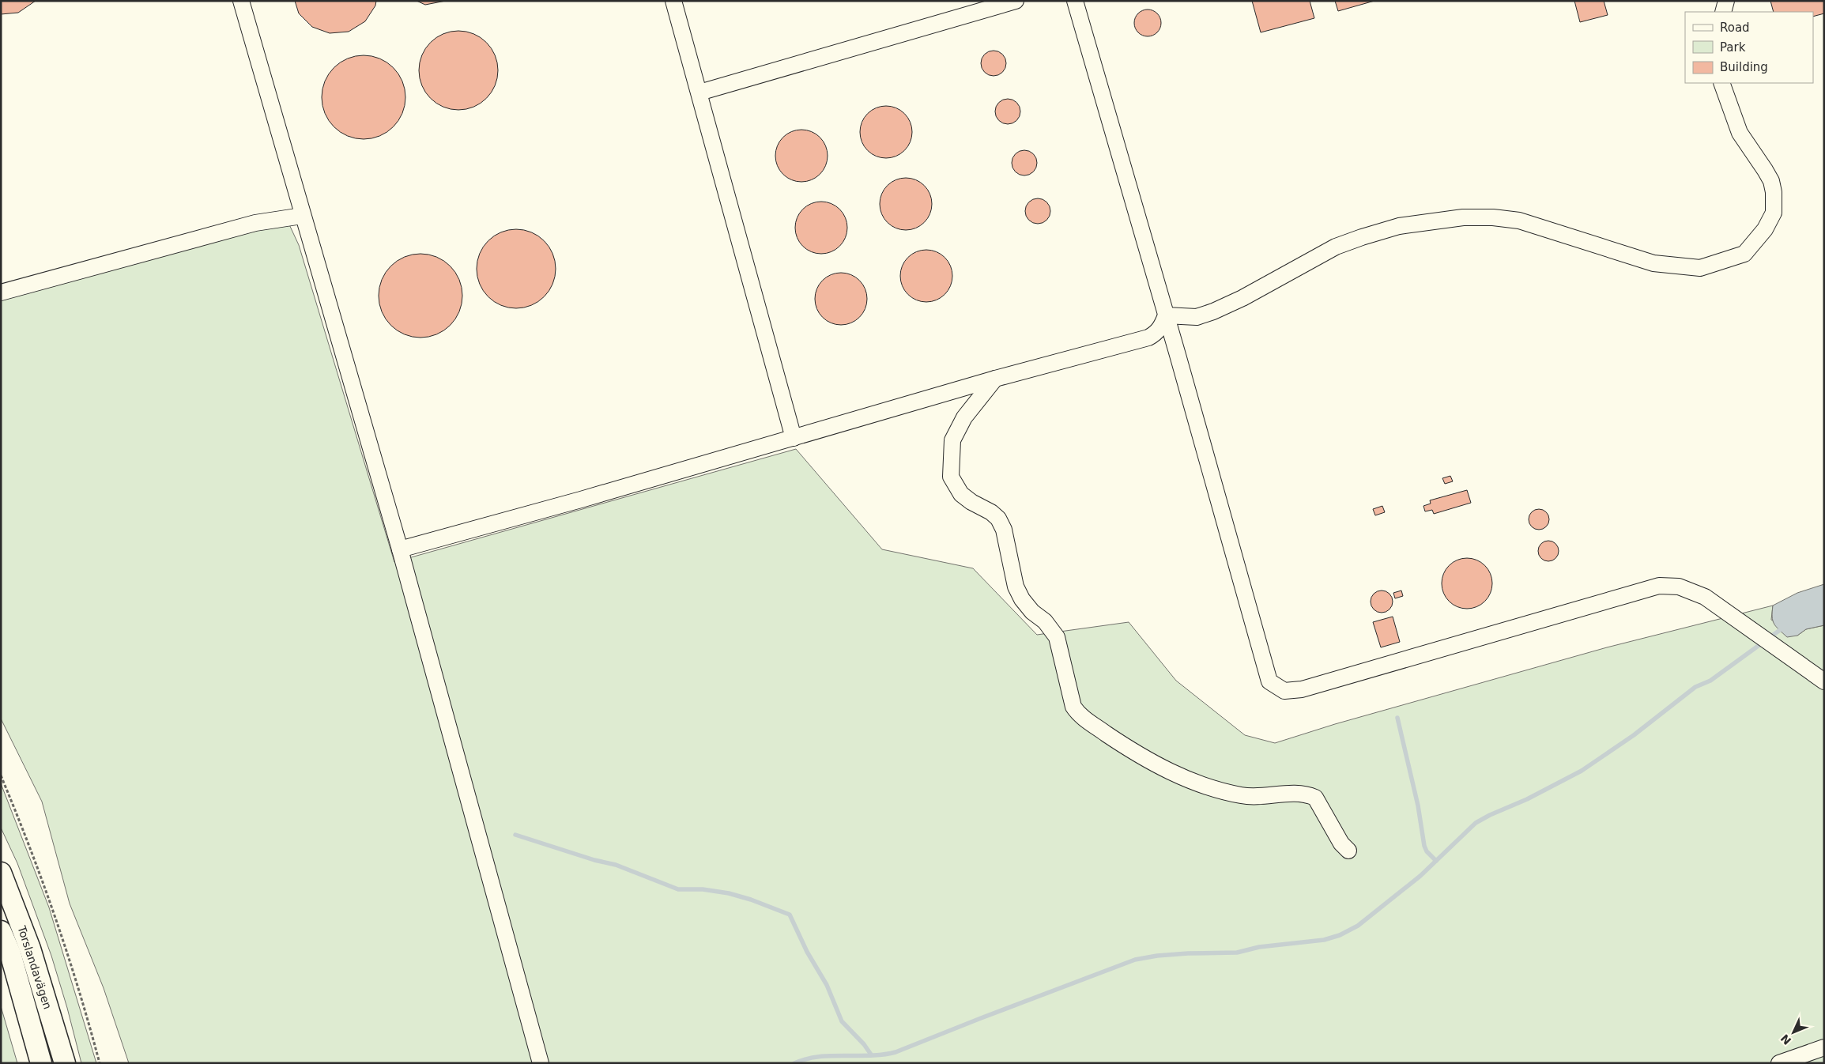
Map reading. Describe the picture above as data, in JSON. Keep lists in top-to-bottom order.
{
  "streets": {
    "main road": ["Torslandavägen"]
  },
  "legend": ["Road", "Park", "Building"],
  "north": "bottom left"
}
